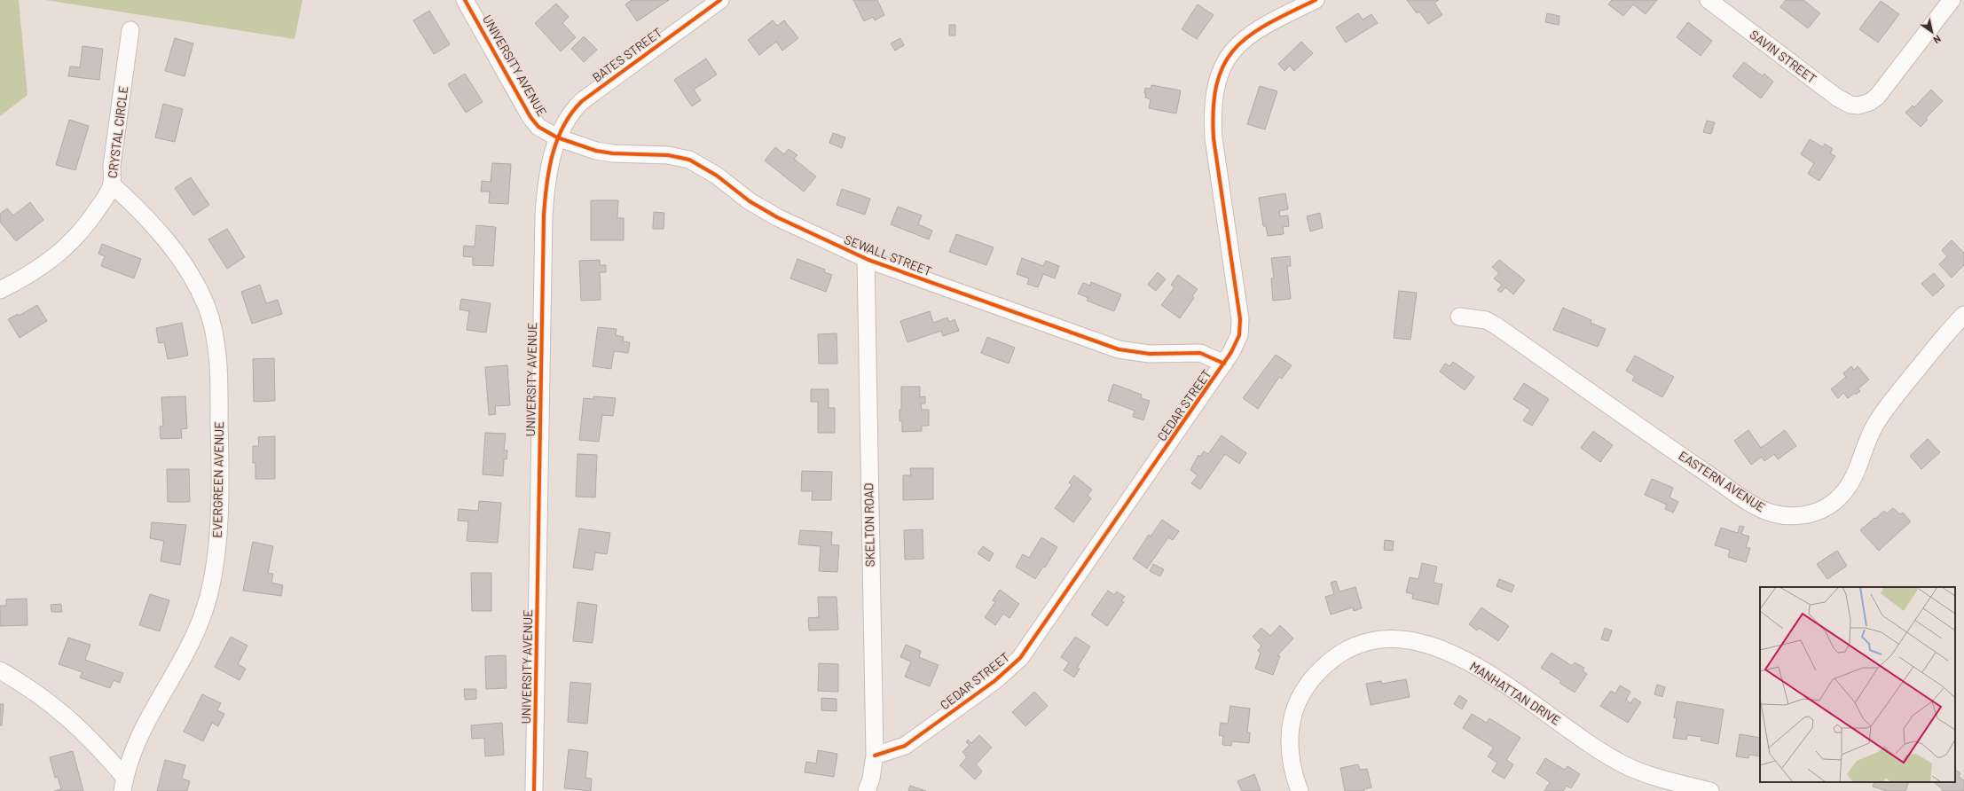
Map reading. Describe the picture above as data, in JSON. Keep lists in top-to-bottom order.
{
  "streets": {
    "street": [
      "BATES STREET",
      "SAVIN STREET",
      "UNIVERSITY AVENUE",
      "CRYSTAL CIRCLE",
      "SEWALL STREET",
      "CEDAR STREET",
      "EVERGREEN AVENUE",
      "EASTERN AVENUE",
      "SKELTON ROAD",
      "MANHATTAN DRIVE"
    ]
  },
  "crossings": [
    ["BATES STREET", "UNIVERSITY AVENUE"],
    ["BATES STREET", "SEWALL STREET"],
    ["UNIVERSITY AVENUE", "SEWALL STREET"],
    ["CRYSTAL CIRCLE", "EVERGREEN AVENUE"],
    ["SEWALL STREET", "CEDAR STREET"],
    ["SEWALL STREET", "SKELTON ROAD"],
    ["CEDAR STREET", "SKELTON ROAD"]
  ],
  "north": "bottom right"
}
